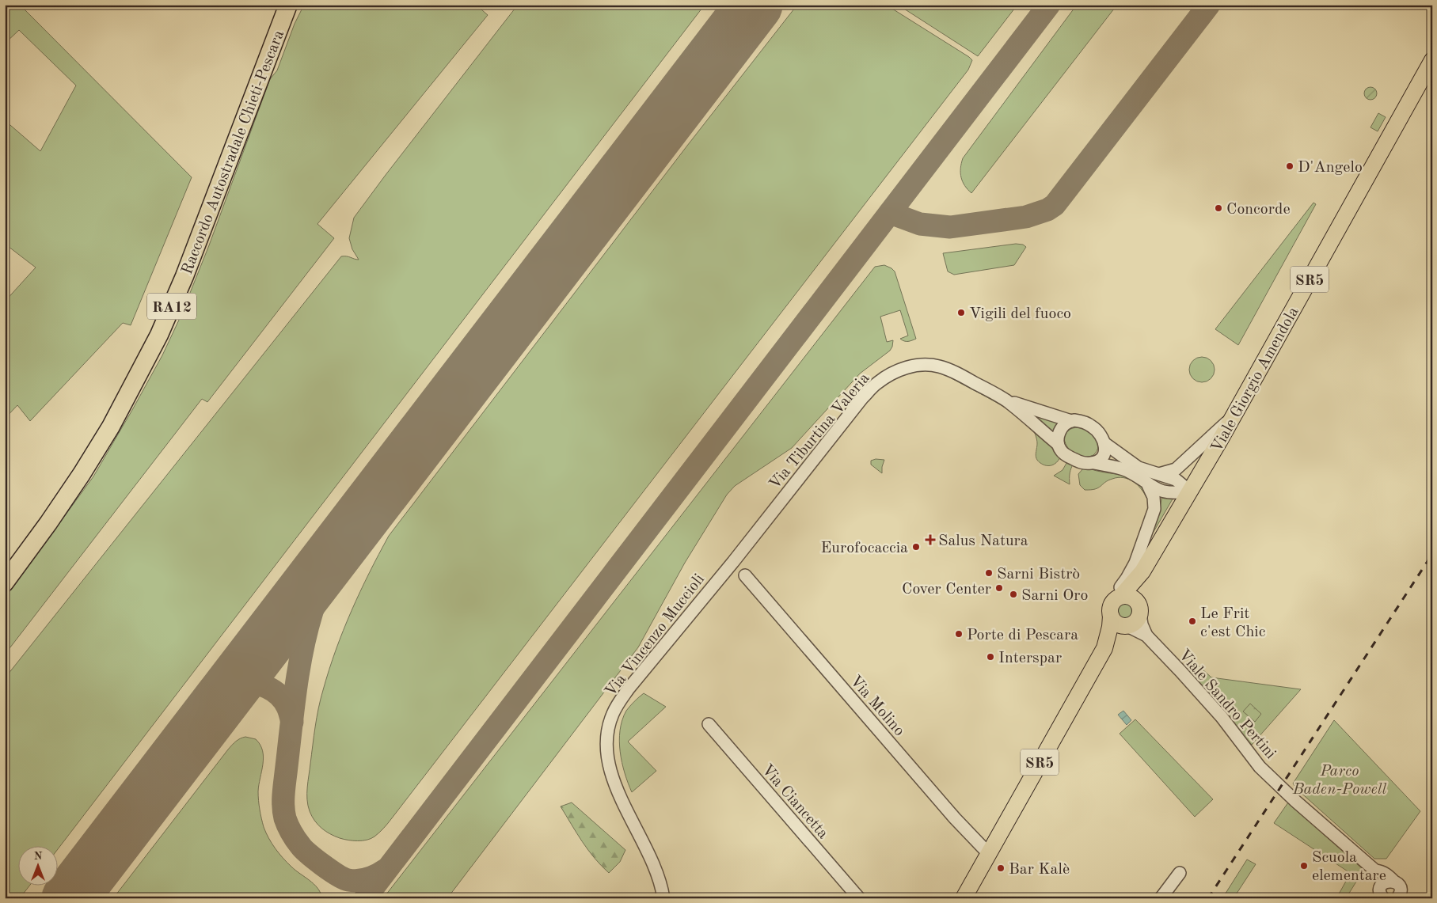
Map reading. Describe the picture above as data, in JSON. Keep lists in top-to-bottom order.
{
  "streets": {
    "highway": ["Raccordo Autostradale Chieti-Pescara", "RA12"],
    "main road": ["SR5", "Viale Giorgio Amendola"],
    "street": [
      "Via Tiburtina Valeria",
      "Via Vincenzo Muccioli",
      "Viale Sandro Pertini",
      "Via Molino",
      "Via Ciancetta"
    ]
  },
  "crossings": [
    ["SR5", "Viale Giorgio Amendola"],
    ["SR5", "Viale Sandro Pertini"],
    ["SR5", "Via Molino"],
    ["Viale Giorgio Amendola", "Viale Sandro Pertini"],
    ["Via Tiburtina Valeria", "Via Vincenzo Muccioli"]
  ],
  "parks": ["Parco Baden-Powell"],
  "places": {
    "other": [
      "D'Angelo",
      "Concorde",
      "Vigili del fuoco",
      "Eurofocaccia",
      "Sarni Bistrò",
      "Cover Center",
      "Sarni Oro",
      "Le Frit c'est Chic",
      "Porte di Pescara",
      "Interspar",
      "Scuola elementare",
      "Bar Kalè"
    ],
    "health": ["Salus Natura"]
  },
  "north": "top"
}
